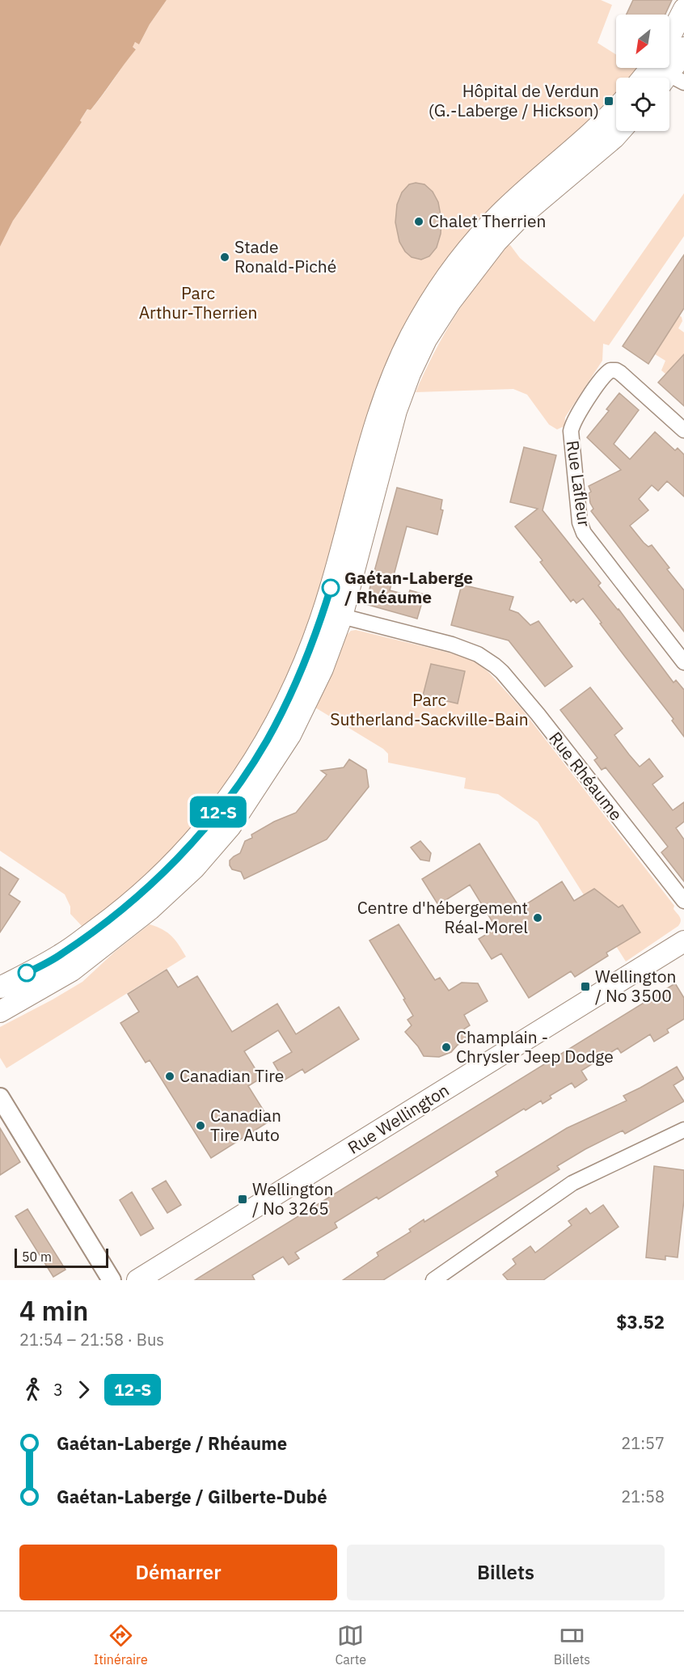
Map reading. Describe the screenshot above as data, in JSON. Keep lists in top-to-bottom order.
{
  "streets": {
    "main road": ["Rue Wellington"],
    "street": ["Rue Lafleur", "Rue Rhéaume"]
  },
  "parks": ["Parc Arthur-Therrien", "Parc Sutherland-Sackville-Bain"],
  "places": {
    "transit": ["Hôpital de Verdun (G.-Laberge / Hickson)", "Wellington / No 3500", "Wellington / No 3265"],
    "other": [
      "Chalet Therrien",
      "Stade Ronald-Piché",
      "Gaétan-Laberge / Rhéaume",
      "Centre d'hébergement Réal-Morel",
      "Champlain - Chrysler Jeep Dodge",
      "Canadian Tire",
      "Canadian Tire Auto"
    ]
  },
  "lines": ["bus line 12-S"],
  "scale_bar": "50 m",
  "north": "bottom left",
  "page": {
    "on_map": "12-S",
    "scale": "50 m",
    "heading": ["4 min", "21:54 – 21:58 · Bus", "$3.52"],
    "legs": ["3", "12-S"],
    "list": [
      {
        "name": "Gaétan-Laberge / Rhéaume",
        "value": "21:57"
      },
      {
        "name": "Gaétan-Laberge / Gilberte-Dubé",
        "value": "21:58"
      }
    ],
    "buttons": ["Démarrer", "Billets"],
    "tabs": ["Itinéraire", "Carte", "Billets"]
  }
}
